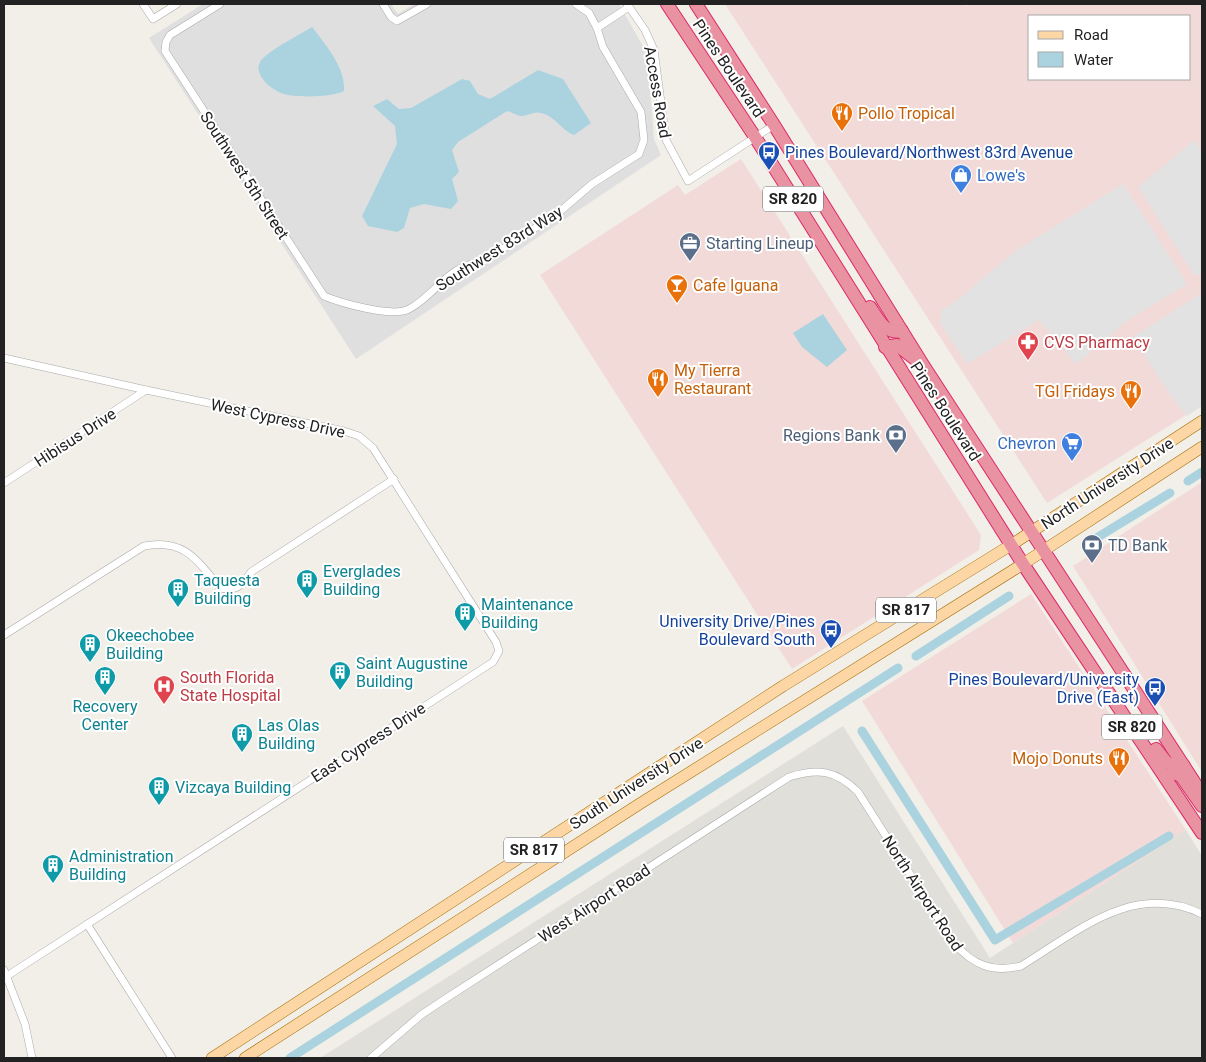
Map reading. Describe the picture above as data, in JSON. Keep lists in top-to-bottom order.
{
  "streets": {
    "highway": ["Pines Boulevard", "SR 820"],
    "main road": ["North University Drive", "SR 817", "South University Drive"],
    "street": [
      "Access Road",
      "Southwest 5th Street",
      "Southwest 83rd Way",
      "West Cypress Drive",
      "Hibisus Drive",
      "East Cypress Drive",
      "North Airport Road",
      "West Airport Road"
    ]
  },
  "crossings": [
    ["Pines Boulevard", "Access Road"],
    ["Pines Boulevard", "North University Drive"],
    ["Pines Boulevard", "South University Drive"],
    ["Southwest 5th Street", "Southwest 83rd Way"],
    ["West Cypress Drive", "Hibisus Drive"],
    ["West Cypress Drive", "East Cypress Drive"],
    ["North University Drive", "South University Drive"],
    ["North Airport Road", "West Airport Road"]
  ],
  "places": {
    "restaurant": [
      "Pollo Tropical",
      "My Tierra Restaurant",
      "TGI Fridays",
      "Mojo Donuts"
    ],
    "bus stop": ["Pines Boulevard/Northwest 83rd Avenue", "University Drive/Pines Boulevard South", "Pines Boulevard/University Drive (East)"],
    "shop": ["Lowe's"],
    "office": ["Starting Lineup"],
    "bar": ["Cafe Iguana"],
    "pharmacy": ["CVS Pharmacy"],
    "bank": ["Regions Bank", "TD Bank"],
    "supermarket": ["Chevron"],
    "building": [
      "Everglades Building",
      "Taquesta Building",
      "Maintenance Building",
      "Okeechobee Building",
      "Saint Augustine Building",
      "Recovery Center",
      "Las Olas Building",
      "Vizcaya Building",
      "Administration Building"
    ],
    "hospital": ["South Florida State Hospital"]
  },
  "legend": ["Road", "Water"]
}
